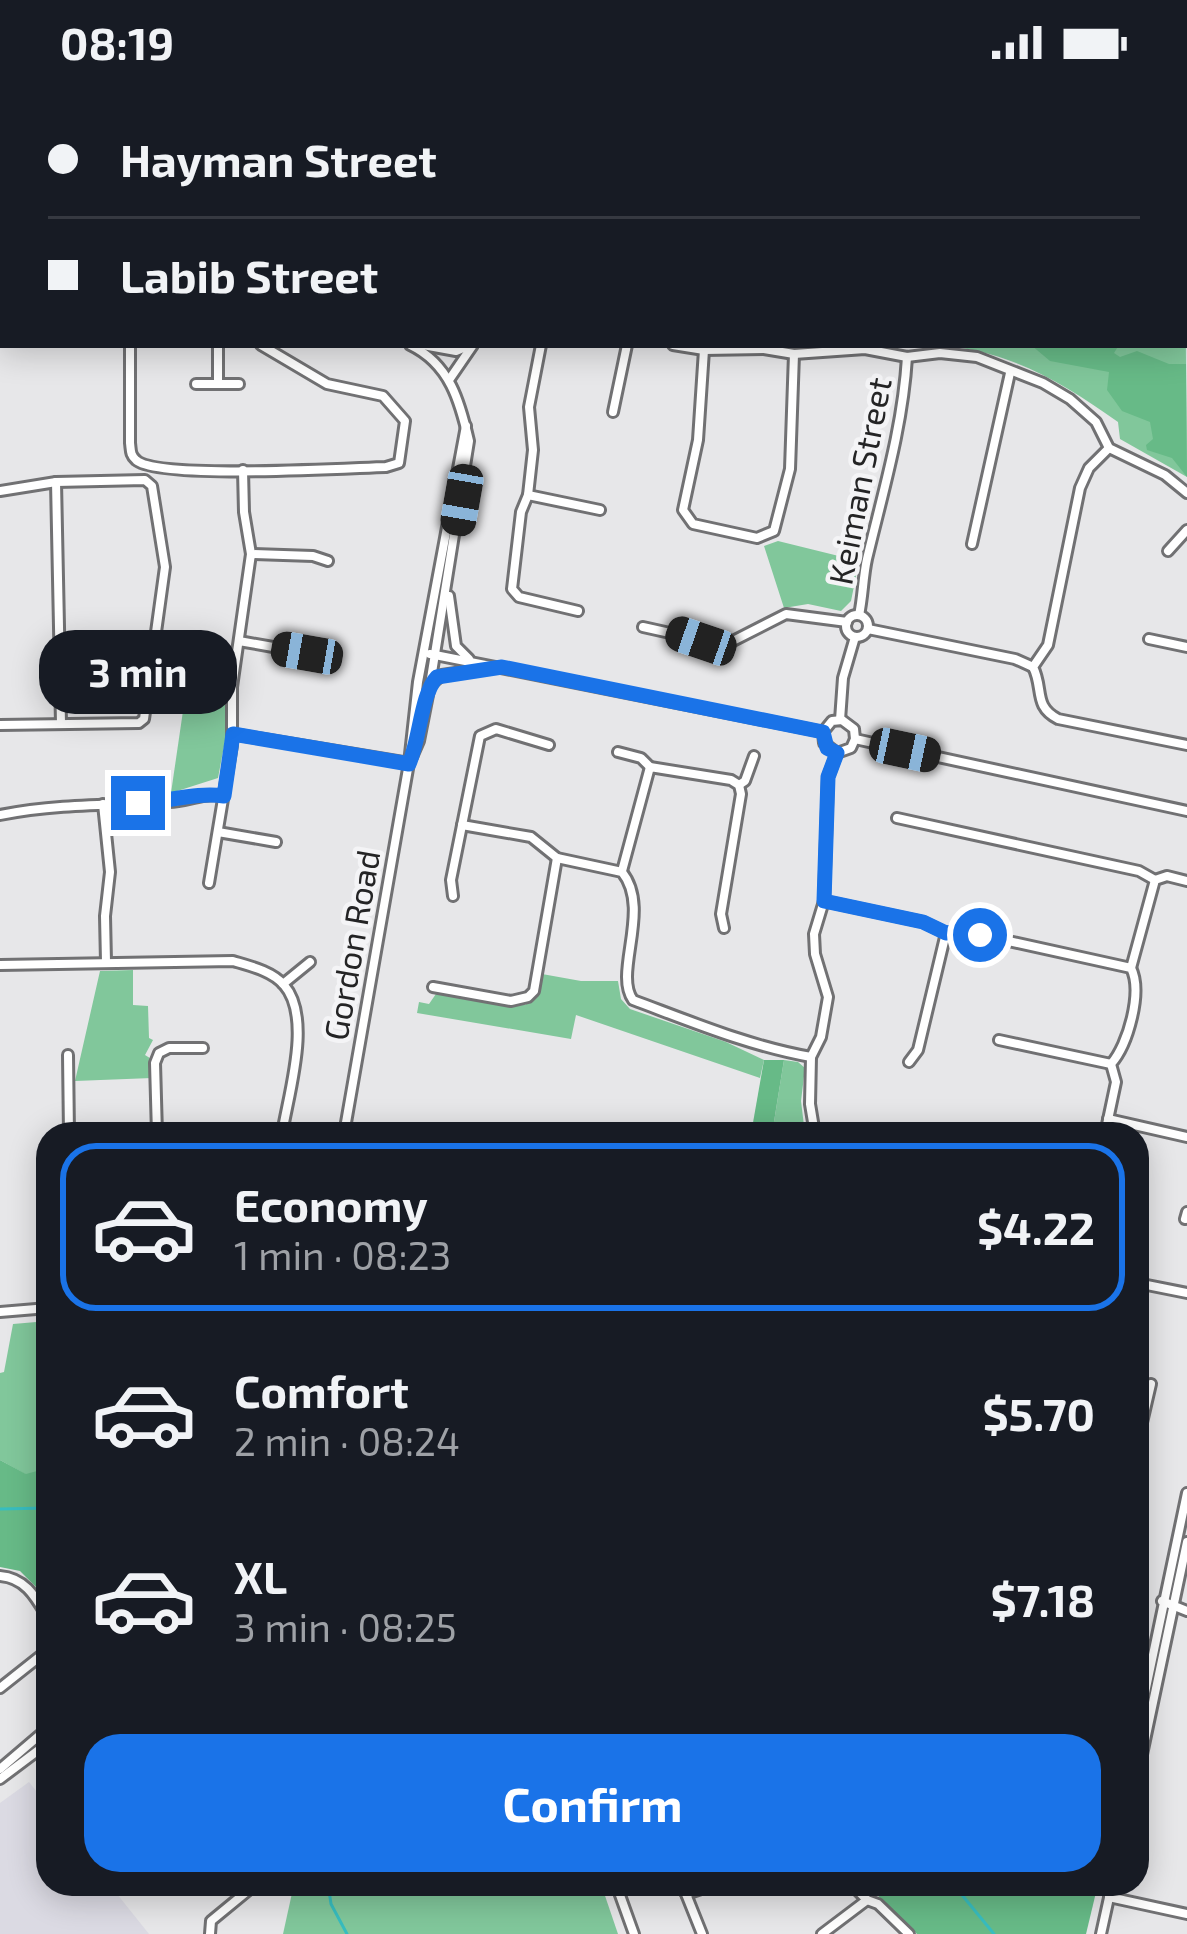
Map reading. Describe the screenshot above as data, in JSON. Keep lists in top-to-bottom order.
{
  "streets": {
    "street": ["Keiman Street", "Gordon Road"]
  },
  "page": {
    "status": "08:19",
    "banner": ["Hayman Street", "Labib Street"],
    "bubble": "3 min",
    "list": [
      {
        "name": "Economy",
        "note": "1 min · 08:23",
        "value": "$4.22"
      },
      {
        "name": "Comfort",
        "note": "2 min · 08:24",
        "value": "$5.70"
      },
      {
        "name": "XL",
        "note": "3 min · 08:25",
        "value": "$7.18"
      }
    ],
    "buttons": "Confirm"
  }
}
